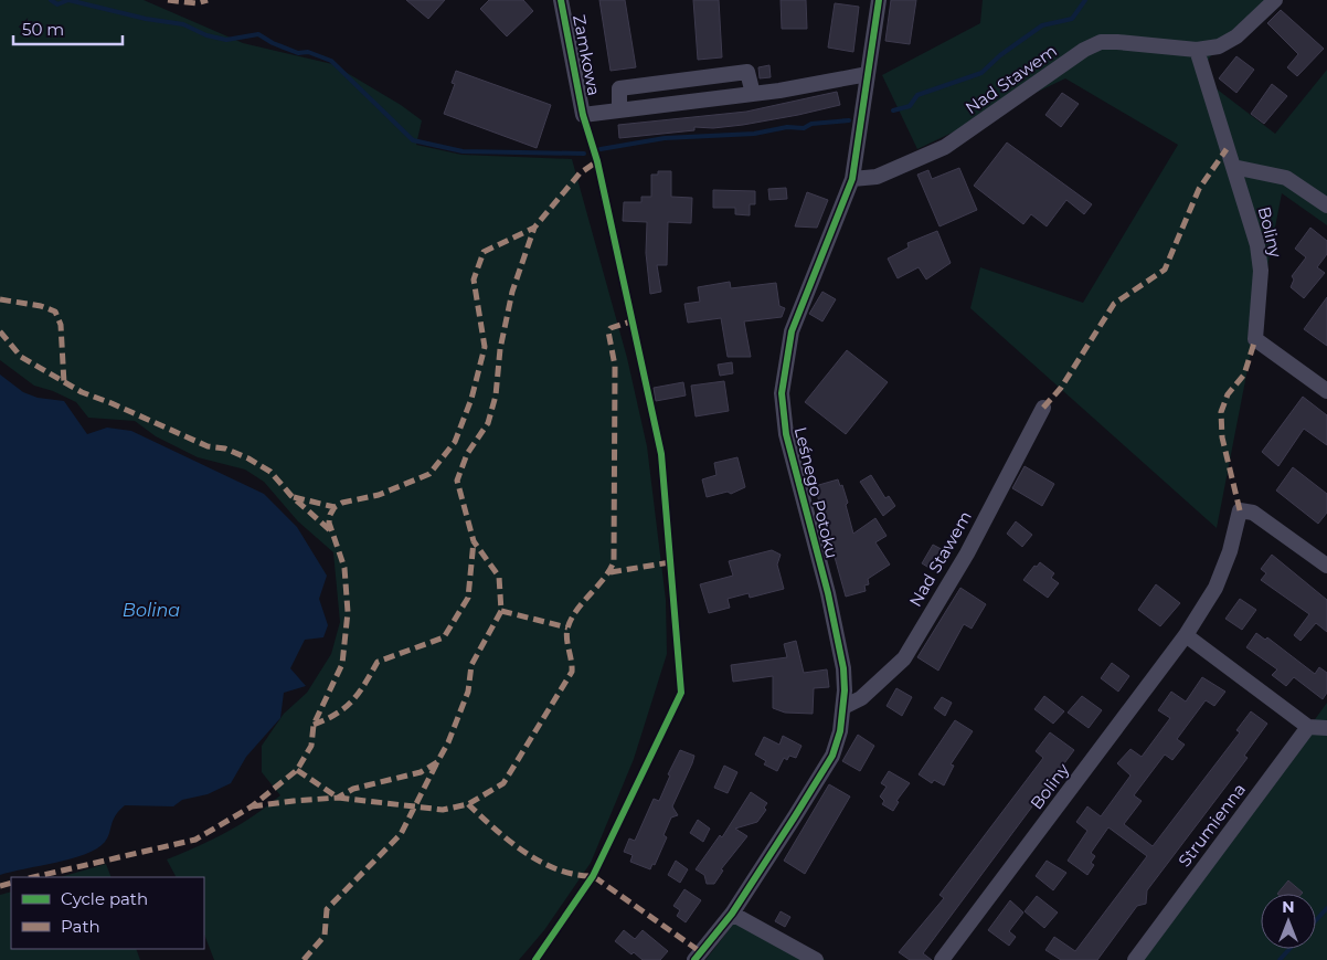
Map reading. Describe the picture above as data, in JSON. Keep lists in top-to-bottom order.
{
  "streets": {
    "street": [
      "Zamkowa",
      "Nad Stawem",
      "Boliny",
      "Leśnego Potoku",
      "Strumienna"
    ]
  },
  "crossings": [
    ["Zamkowa", "Leśnego Potoku"],
    ["Nad Stawem", "Leśnego Potoku"]
  ],
  "water": ["Bolina"],
  "legend": ["Cycle path", "Path"],
  "scale_bar": "50 m",
  "north": "top"
}
